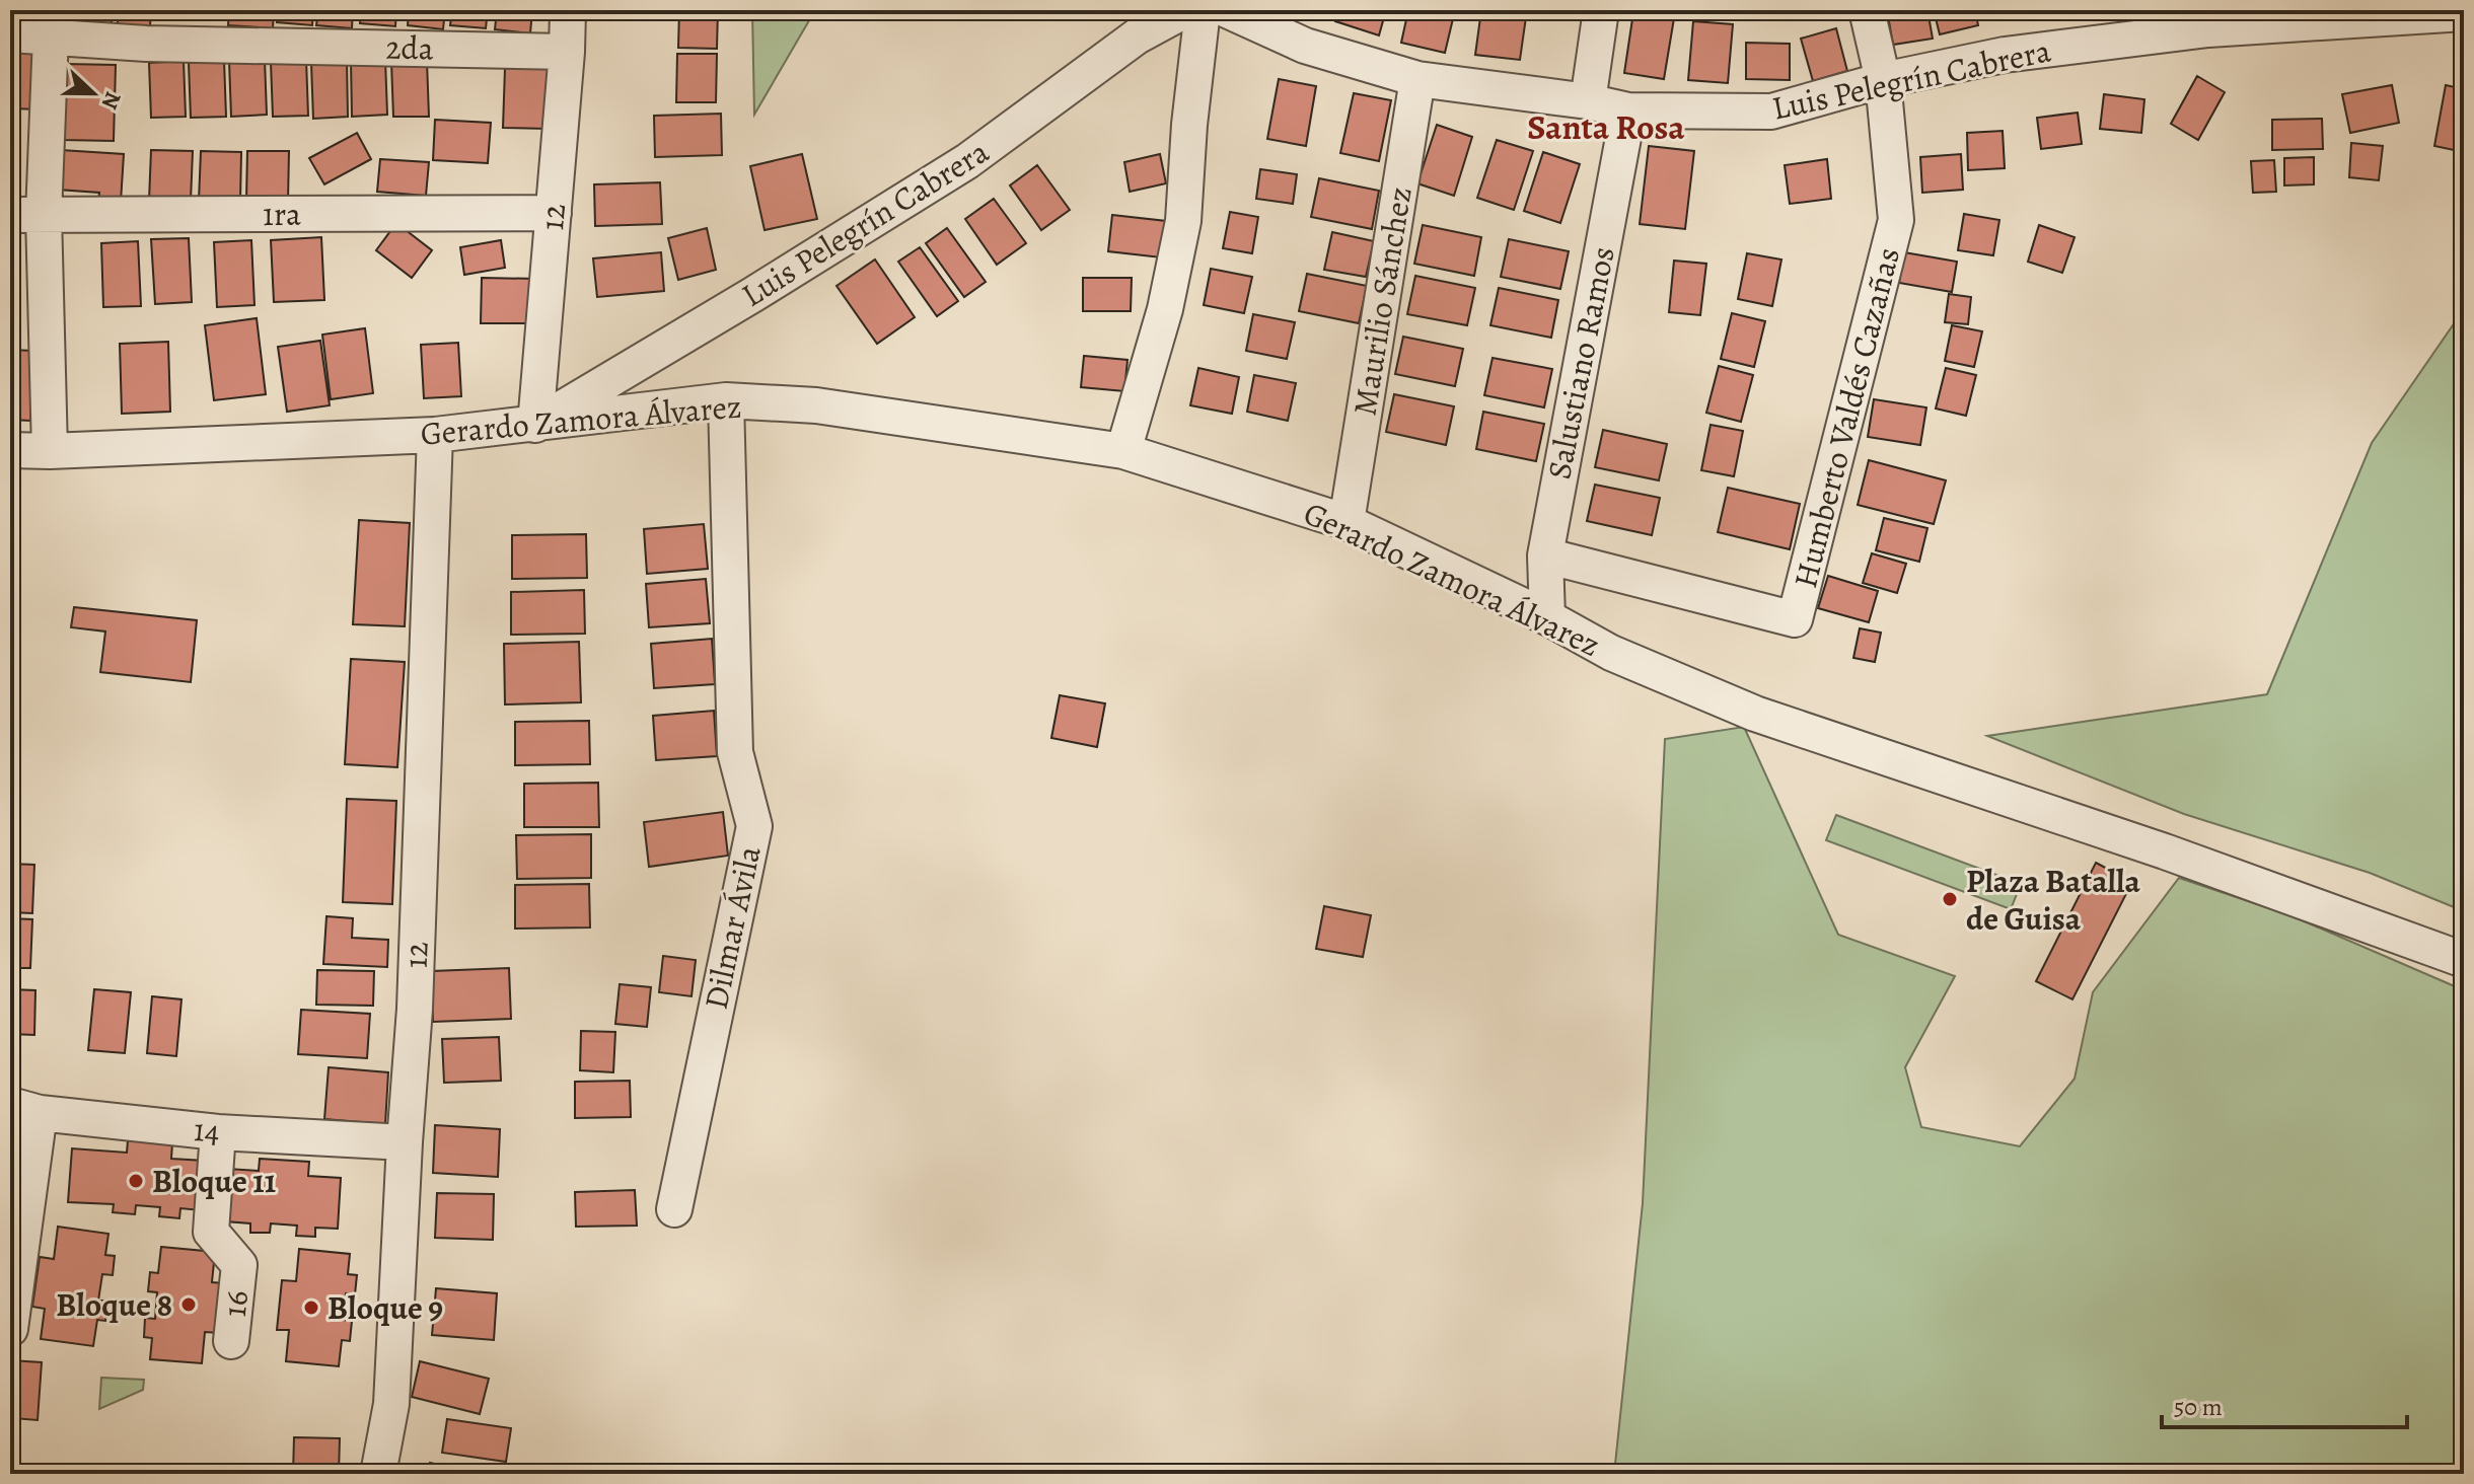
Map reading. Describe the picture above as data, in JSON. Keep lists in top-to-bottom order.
{
  "streets": {
    "street": [
      "2da",
      "Luis Pelegrín Cabrera",
      "1ra",
      "12",
      "Maurilio Sánchez",
      "Salustiano Ramos",
      "Humberto Valdés Cazañas",
      "Gerardo Zamora Álvarez",
      "Dilmar Ávila",
      "14",
      "16"
    ]
  },
  "crossings": [
    ["2da", "12"],
    ["Luis Pelegrín Cabrera", "12"],
    ["Luis Pelegrín Cabrera", "Maurilio Sánchez"],
    ["Luis Pelegrín Cabrera", "Salustiano Ramos"],
    ["Luis Pelegrín Cabrera", "Humberto Valdés Cazañas"],
    ["Luis Pelegrín Cabrera", "Gerardo Zamora Álvarez"],
    ["1ra", "12"],
    ["12", "Gerardo Zamora Álvarez"],
    ["12", "14"],
    ["Maurilio Sánchez", "Gerardo Zamora Álvarez"],
    ["Salustiano Ramos", "Humberto Valdés Cazañas"],
    ["Salustiano Ramos", "Gerardo Zamora Álvarez"],
    ["Gerardo Zamora Álvarez", "Dilmar Ávila"],
    ["14", "16"]
  ],
  "districts": ["Santa Rosa"],
  "places": [
    "Plaza Batalla de Guisa",
    "Bloque 11",
    "Bloque 8",
    "Bloque 9"
  ],
  "scale_bar": "50 m",
  "north": "right"
}
